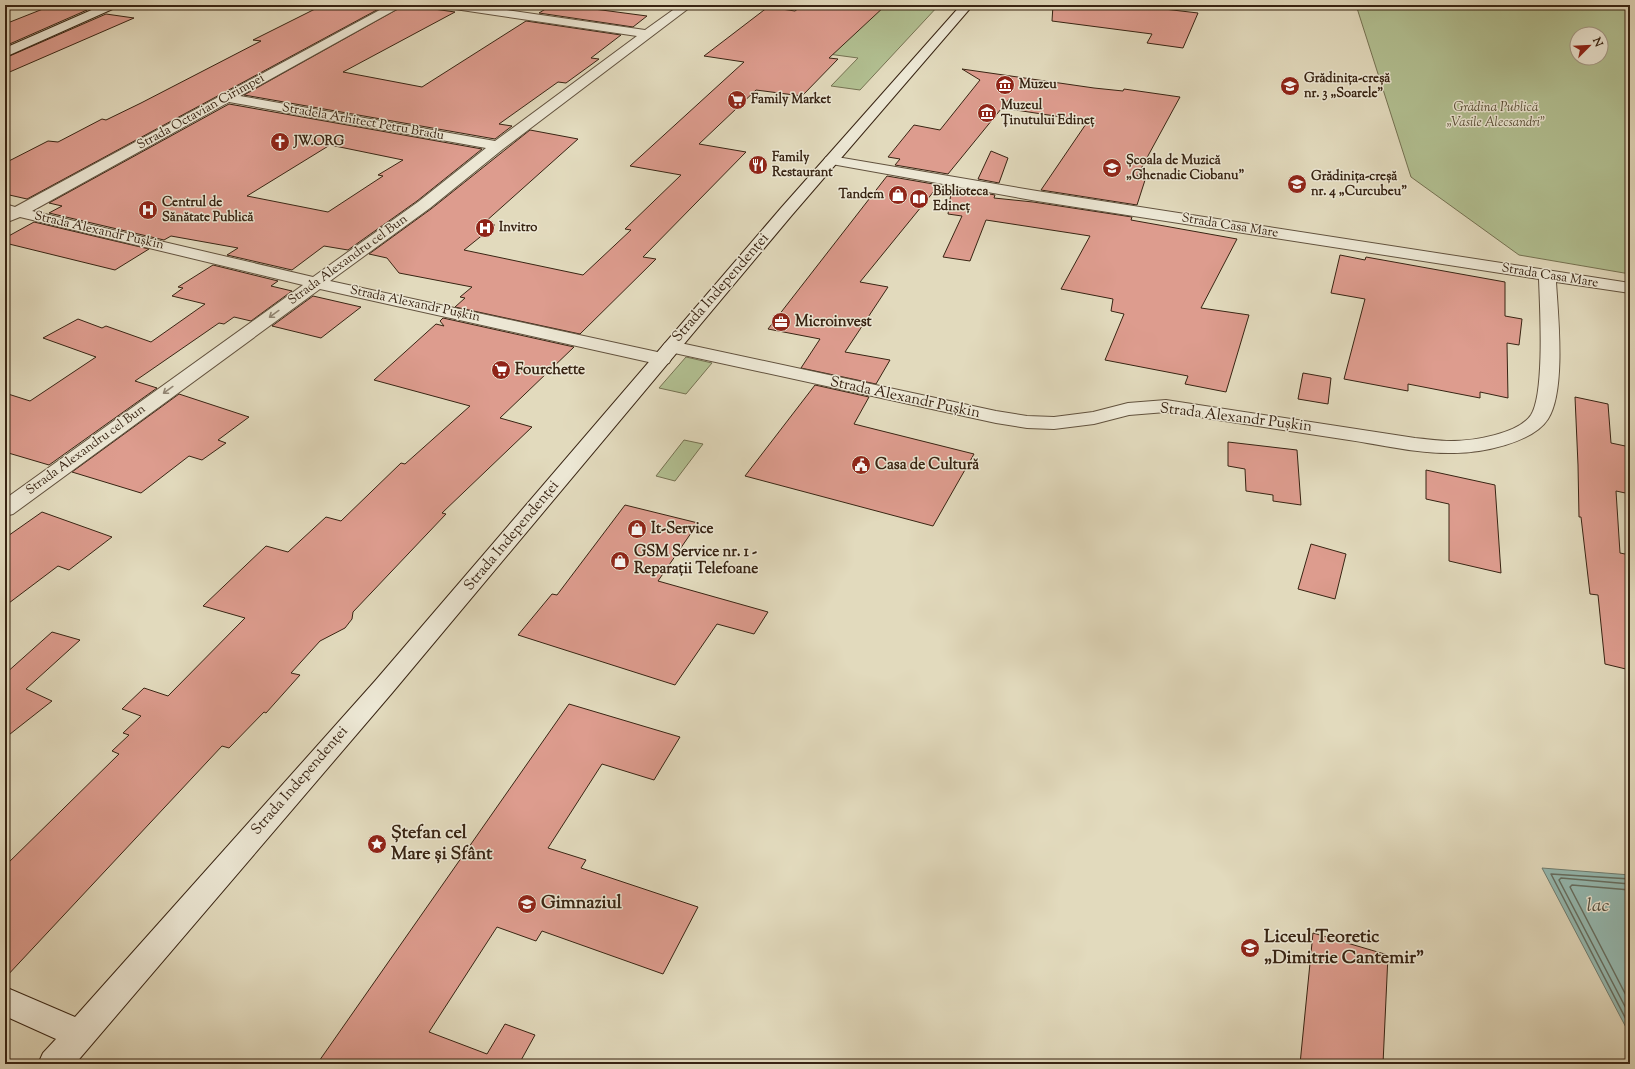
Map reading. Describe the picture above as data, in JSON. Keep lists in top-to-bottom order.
{
  "streets": {
    "street": [
      "Strada Octavian Cirimpei",
      "Stradela Arhitect Petru Bradu",
      "Strada Casa Mare",
      "Strada Alexandr Pușkin",
      "Strada Alexandru cel Bun",
      "Strada Independenței"
    ]
  },
  "crossings": [
    ["Strada Octavian Cirimpei", "Stradela Arhitect Petru Bradu"],
    ["Strada Octavian Cirimpei", "Strada Alexandr Pușkin"],
    ["Stradela Arhitect Petru Bradu", "Strada Alexandru cel Bun"],
    ["Strada Casa Mare", "Strada Alexandr Pușkin"],
    ["Strada Casa Mare", "Strada Independenței"],
    ["Strada Alexandr Pușkin", "Strada Alexandru cel Bun"],
    ["Strada Alexandr Pușkin", "Strada Independenței"]
  ],
  "one_way": ["Strada Alexandru cel Bun"],
  "water": ["lac"],
  "parks": ["Grădina Publică „Vasile Alecsandri”"],
  "places": {
    "museum": ["Muzeu", "Muzeul Ținutului Edineț"],
    "school or university": [
      "Grădinița-creșă nr. 3 „Soarele”",
      "Școala de Muzică „Ghenadie Ciobanu”",
      "Grădinița-creșă nr. 4 „Curcubeu”",
      "Gimnaziul",
      "Liceul Teoretic „Dimitrie Cantemir”"
    ],
    "supermarket": ["Family Market", "Fourchette"],
    "church": ["JW.ORG"],
    "restaurant": ["Family Restaurant"],
    "shop": ["Tandem", "It-Service", "GSM Service nr. 1 - Reparații Telefoane"],
    "library": ["Biblioteca Edineț"],
    "hospital": ["Centrul de Sănătate Publică", "Invitro"],
    "office": ["Microinvest"],
    "public building": ["Casa de Cultură"],
    "place": ["Ștefan cel Mare și Sfânt"]
  },
  "north": "top right"
}
